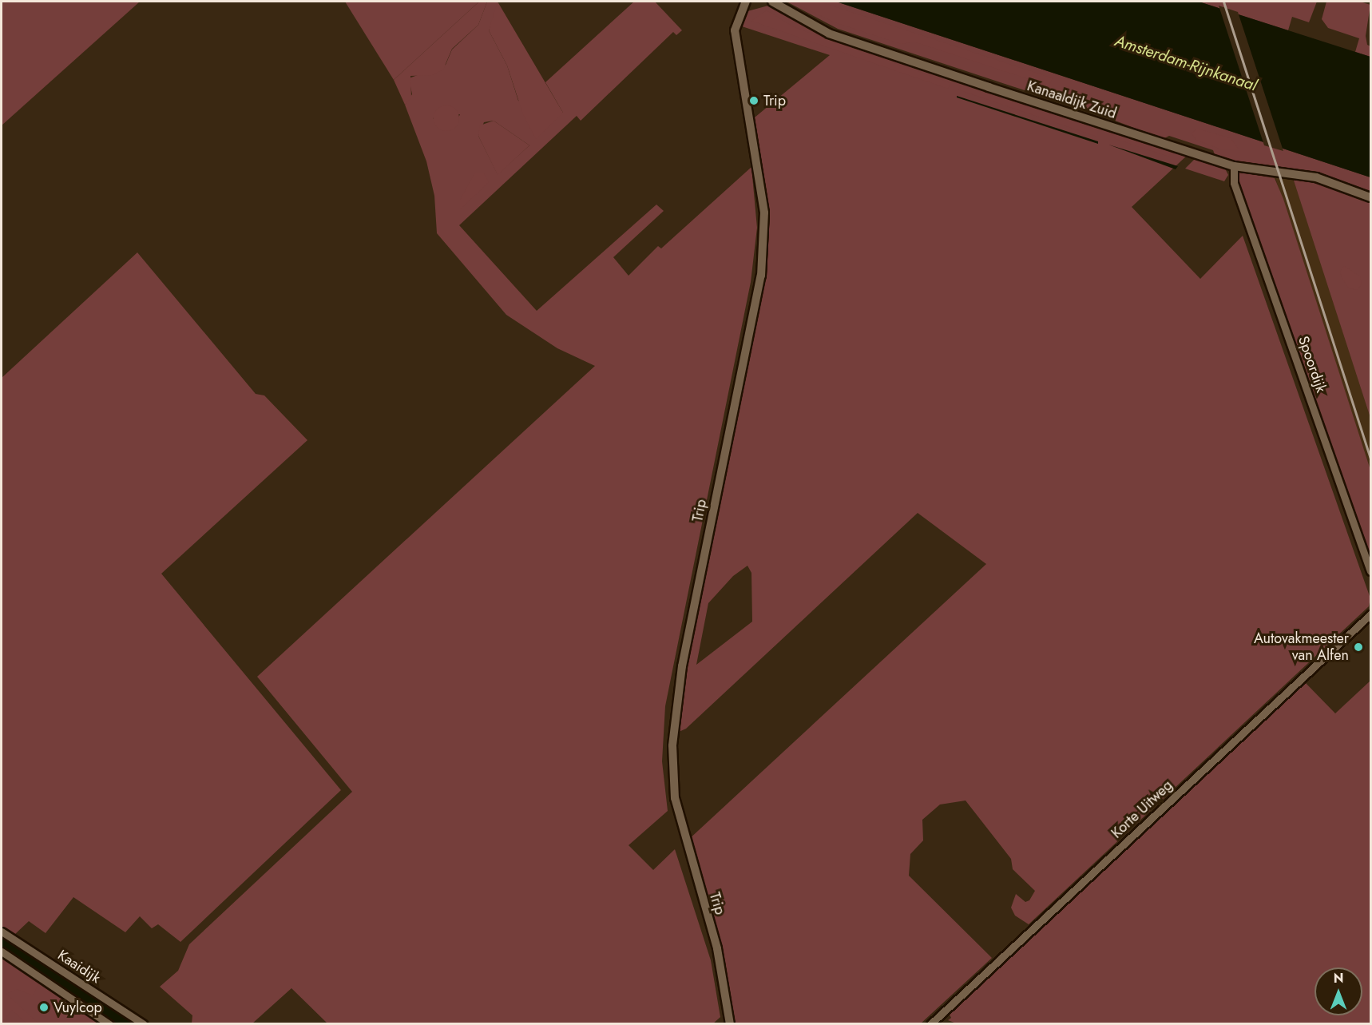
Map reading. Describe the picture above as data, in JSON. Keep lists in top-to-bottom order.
{
  "streets": {
    "street": [
      "Kanaaldijk Zuid",
      "Spoordijk",
      "Trip",
      "Korte Uitweg",
      "Kaaidijk"
    ]
  },
  "crossings": [
    ["Kanaaldijk Zuid", "Spoordijk"]
  ],
  "water": ["Amsterdam-Rijnkanaal"],
  "places": ["Trip", "Autovakmeester van Alfen", "Vuylcop"],
  "north": "top"
}
